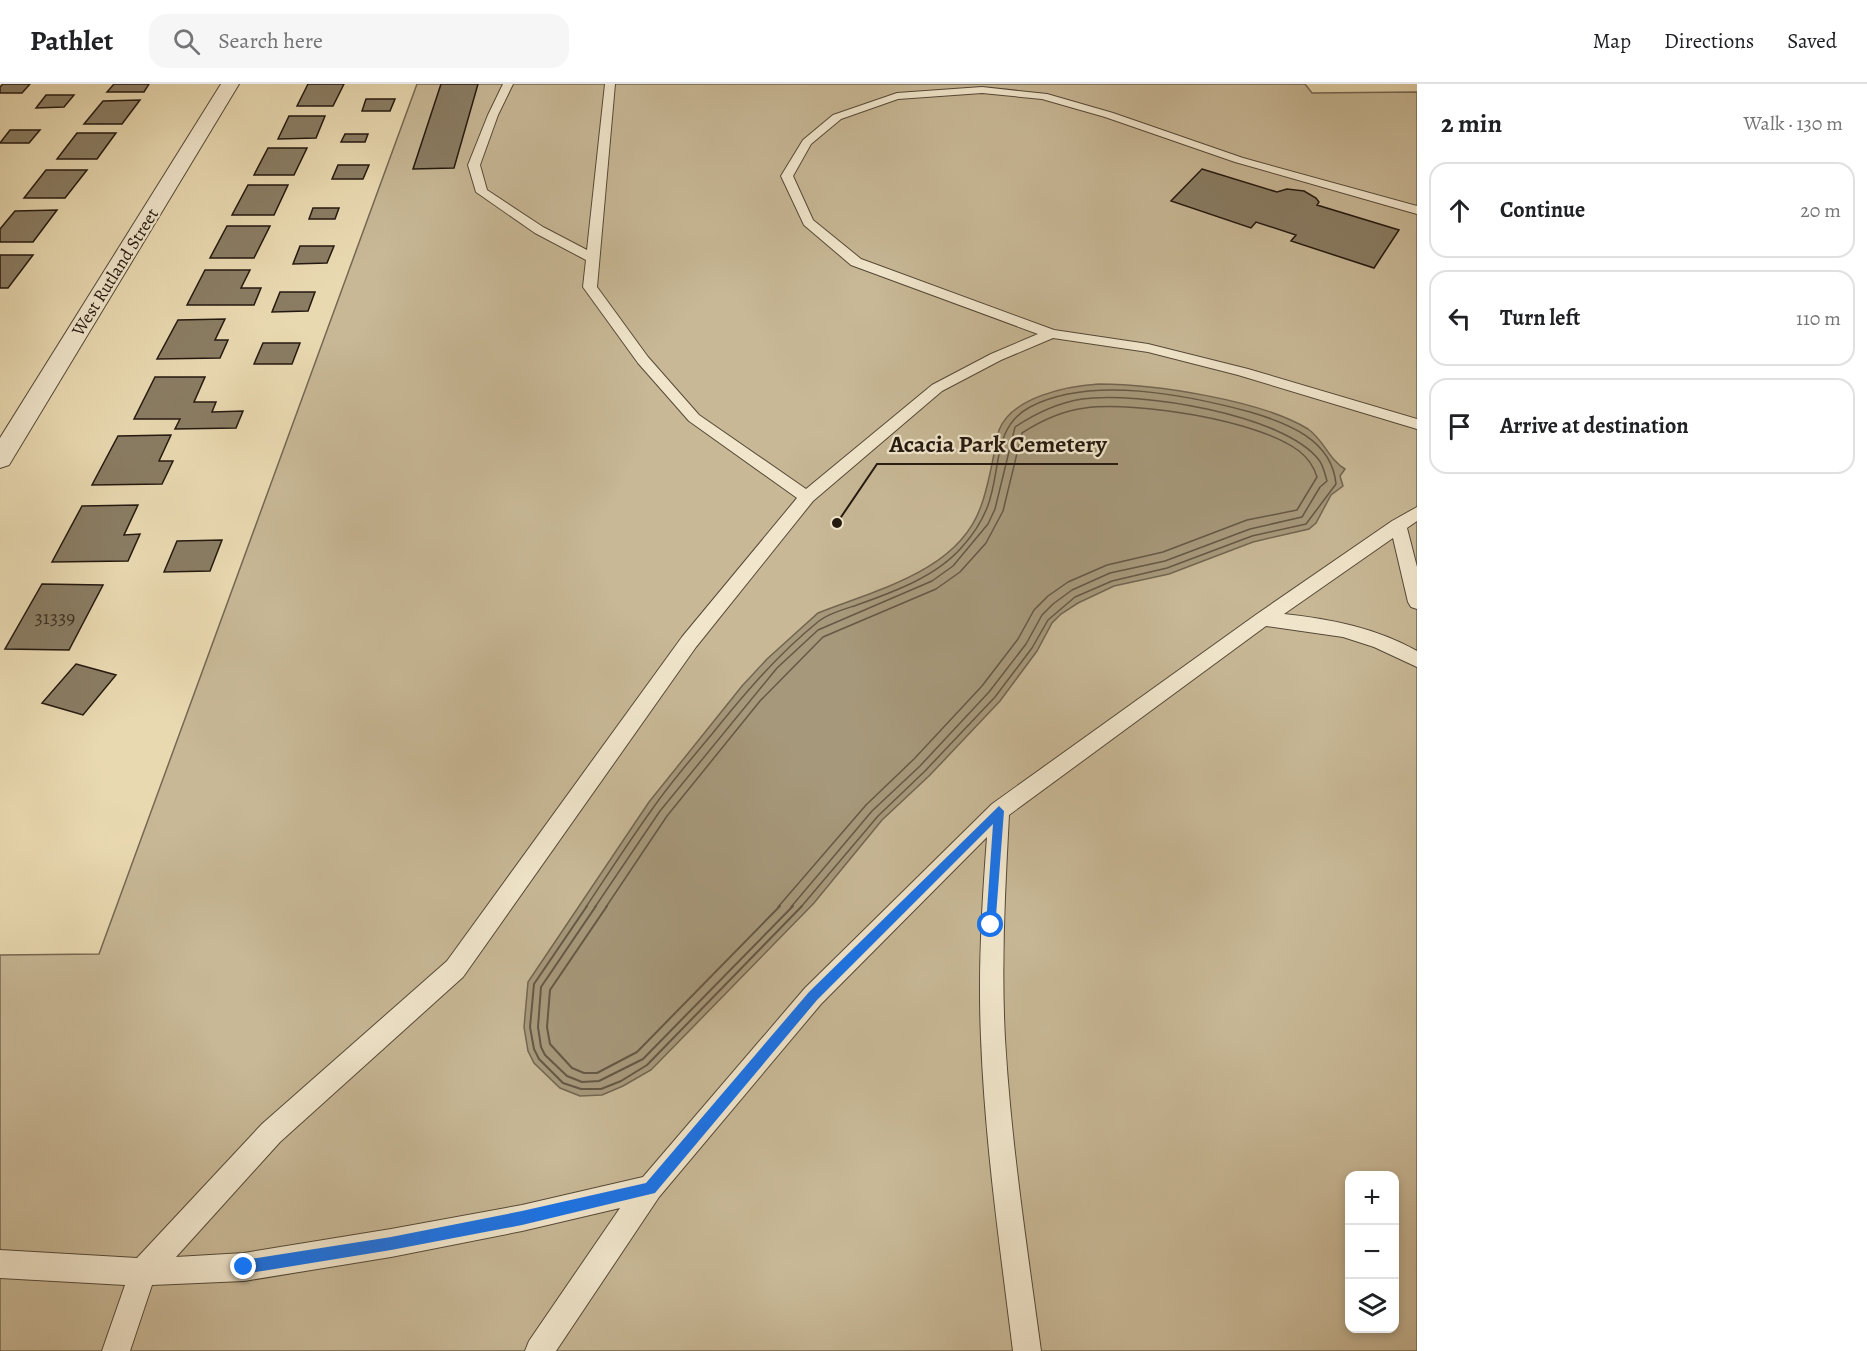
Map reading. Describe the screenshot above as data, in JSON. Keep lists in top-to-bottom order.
{
  "streets": {
    "street": ["West Rutland Street"]
  },
  "places": ["Acacia Park Cemetery"],
  "house_numbers": ["31339"],
  "page": {
    "header": "Pathlet",
    "search": "Search here",
    "nav": ["Map", "Directions", "Saved"],
    "heading": ["2 min", "Walk · 130 m"],
    "list": [
      ["Continue", "20 m"],
      ["Turn left", "110 m"],
      "Arrive at destination"
    ],
    "map_buttons": ["+", "−"]
  }
}
